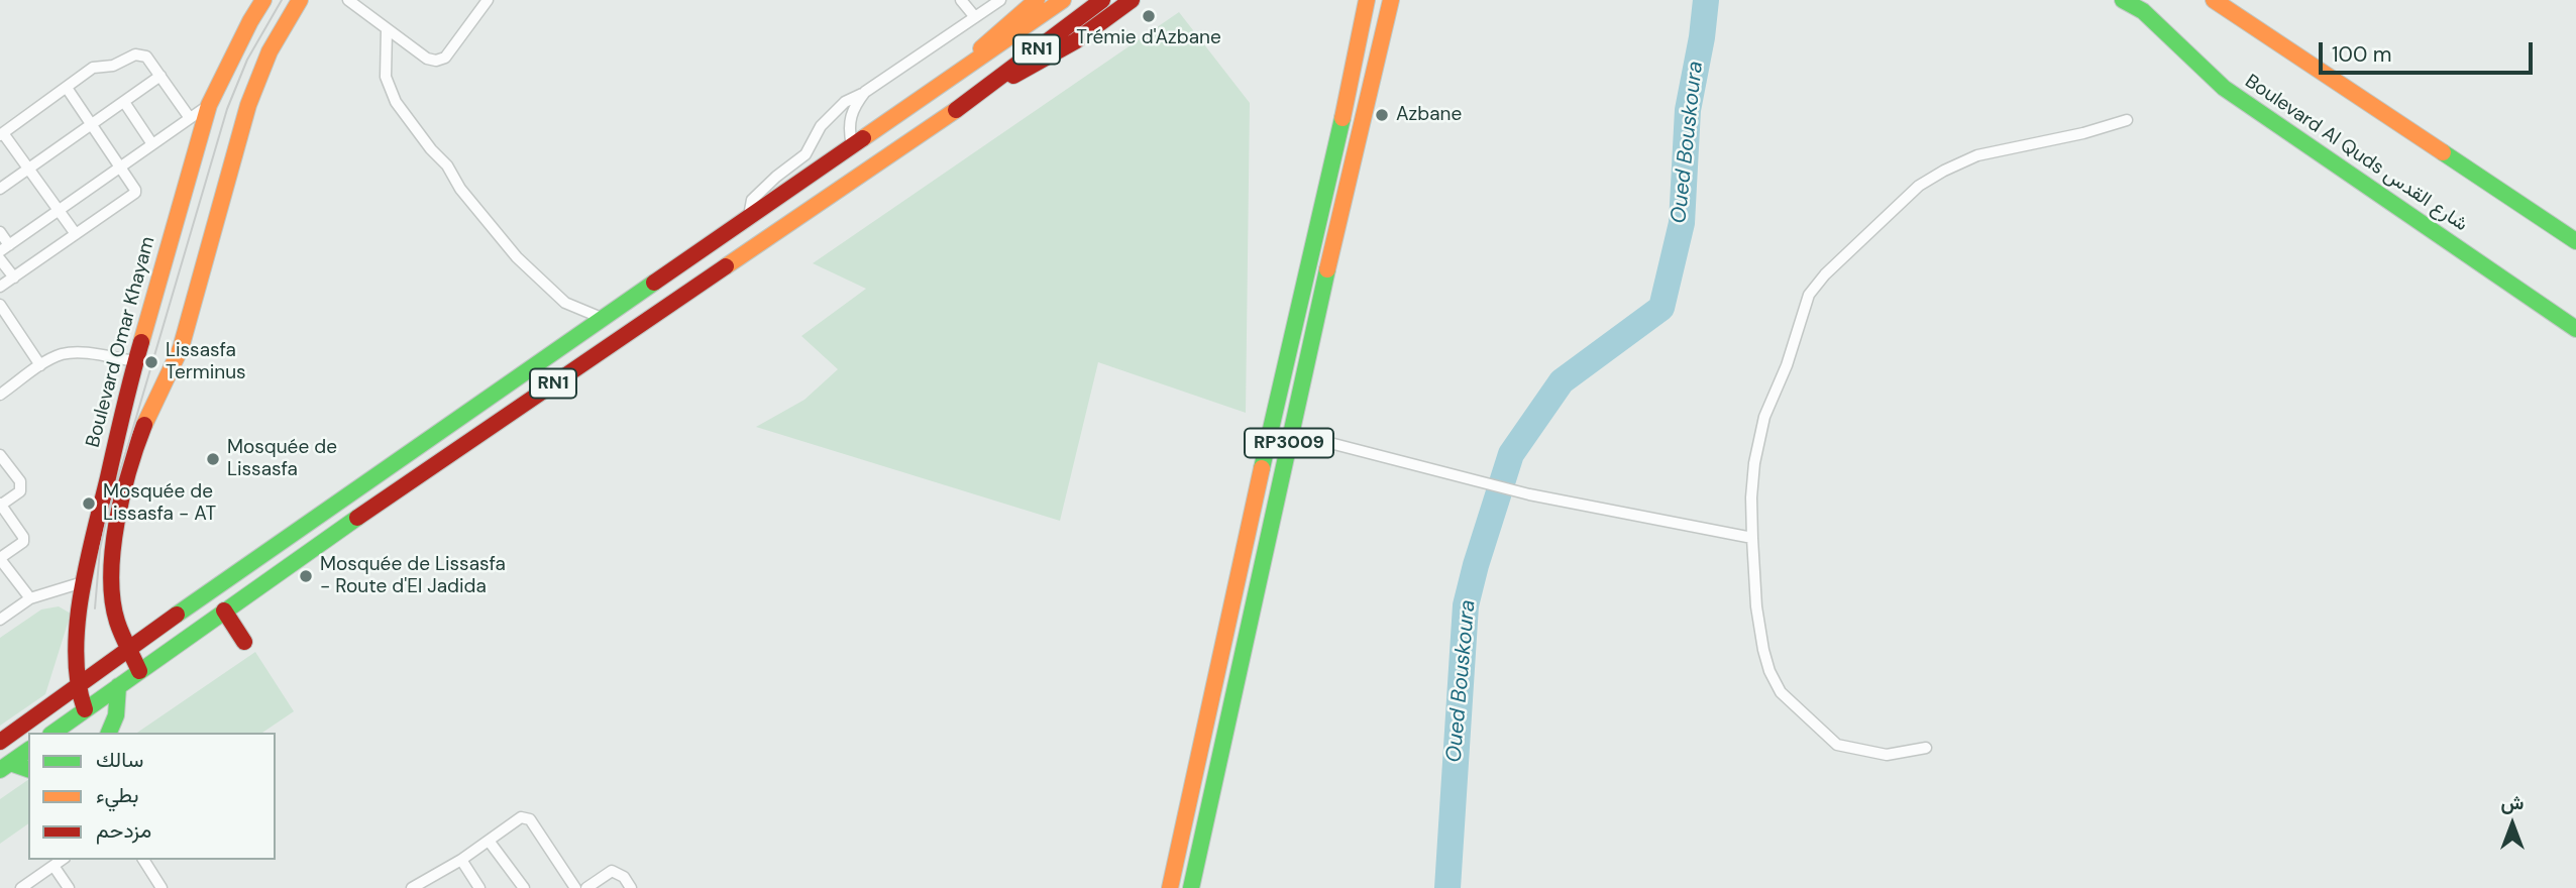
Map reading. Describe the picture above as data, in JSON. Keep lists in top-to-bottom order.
{
  "streets": {
    "main road": [
      "RN1",
      "Boulevard Al Quds شارع القدس",
      "Boulevard Omar Khayam",
      "RP3009"
    ]
  },
  "crossings": [
    ["RN1", "Boulevard Omar Khayam"]
  ],
  "water": ["Oued Bouskoura"],
  "places": [
    "Trémie d'Azbane",
    "Azbane",
    "Lissasfa Terminus",
    "Mosquée de Lissasfa",
    "Mosquée de Lissasfa - AT",
    "Mosquée de Lissasfa - Route d'El Jadida"
  ],
  "legend": ["سالك", "بطيء", "مزدحم"],
  "scale_bar": "100 m",
  "north": "top"
}
